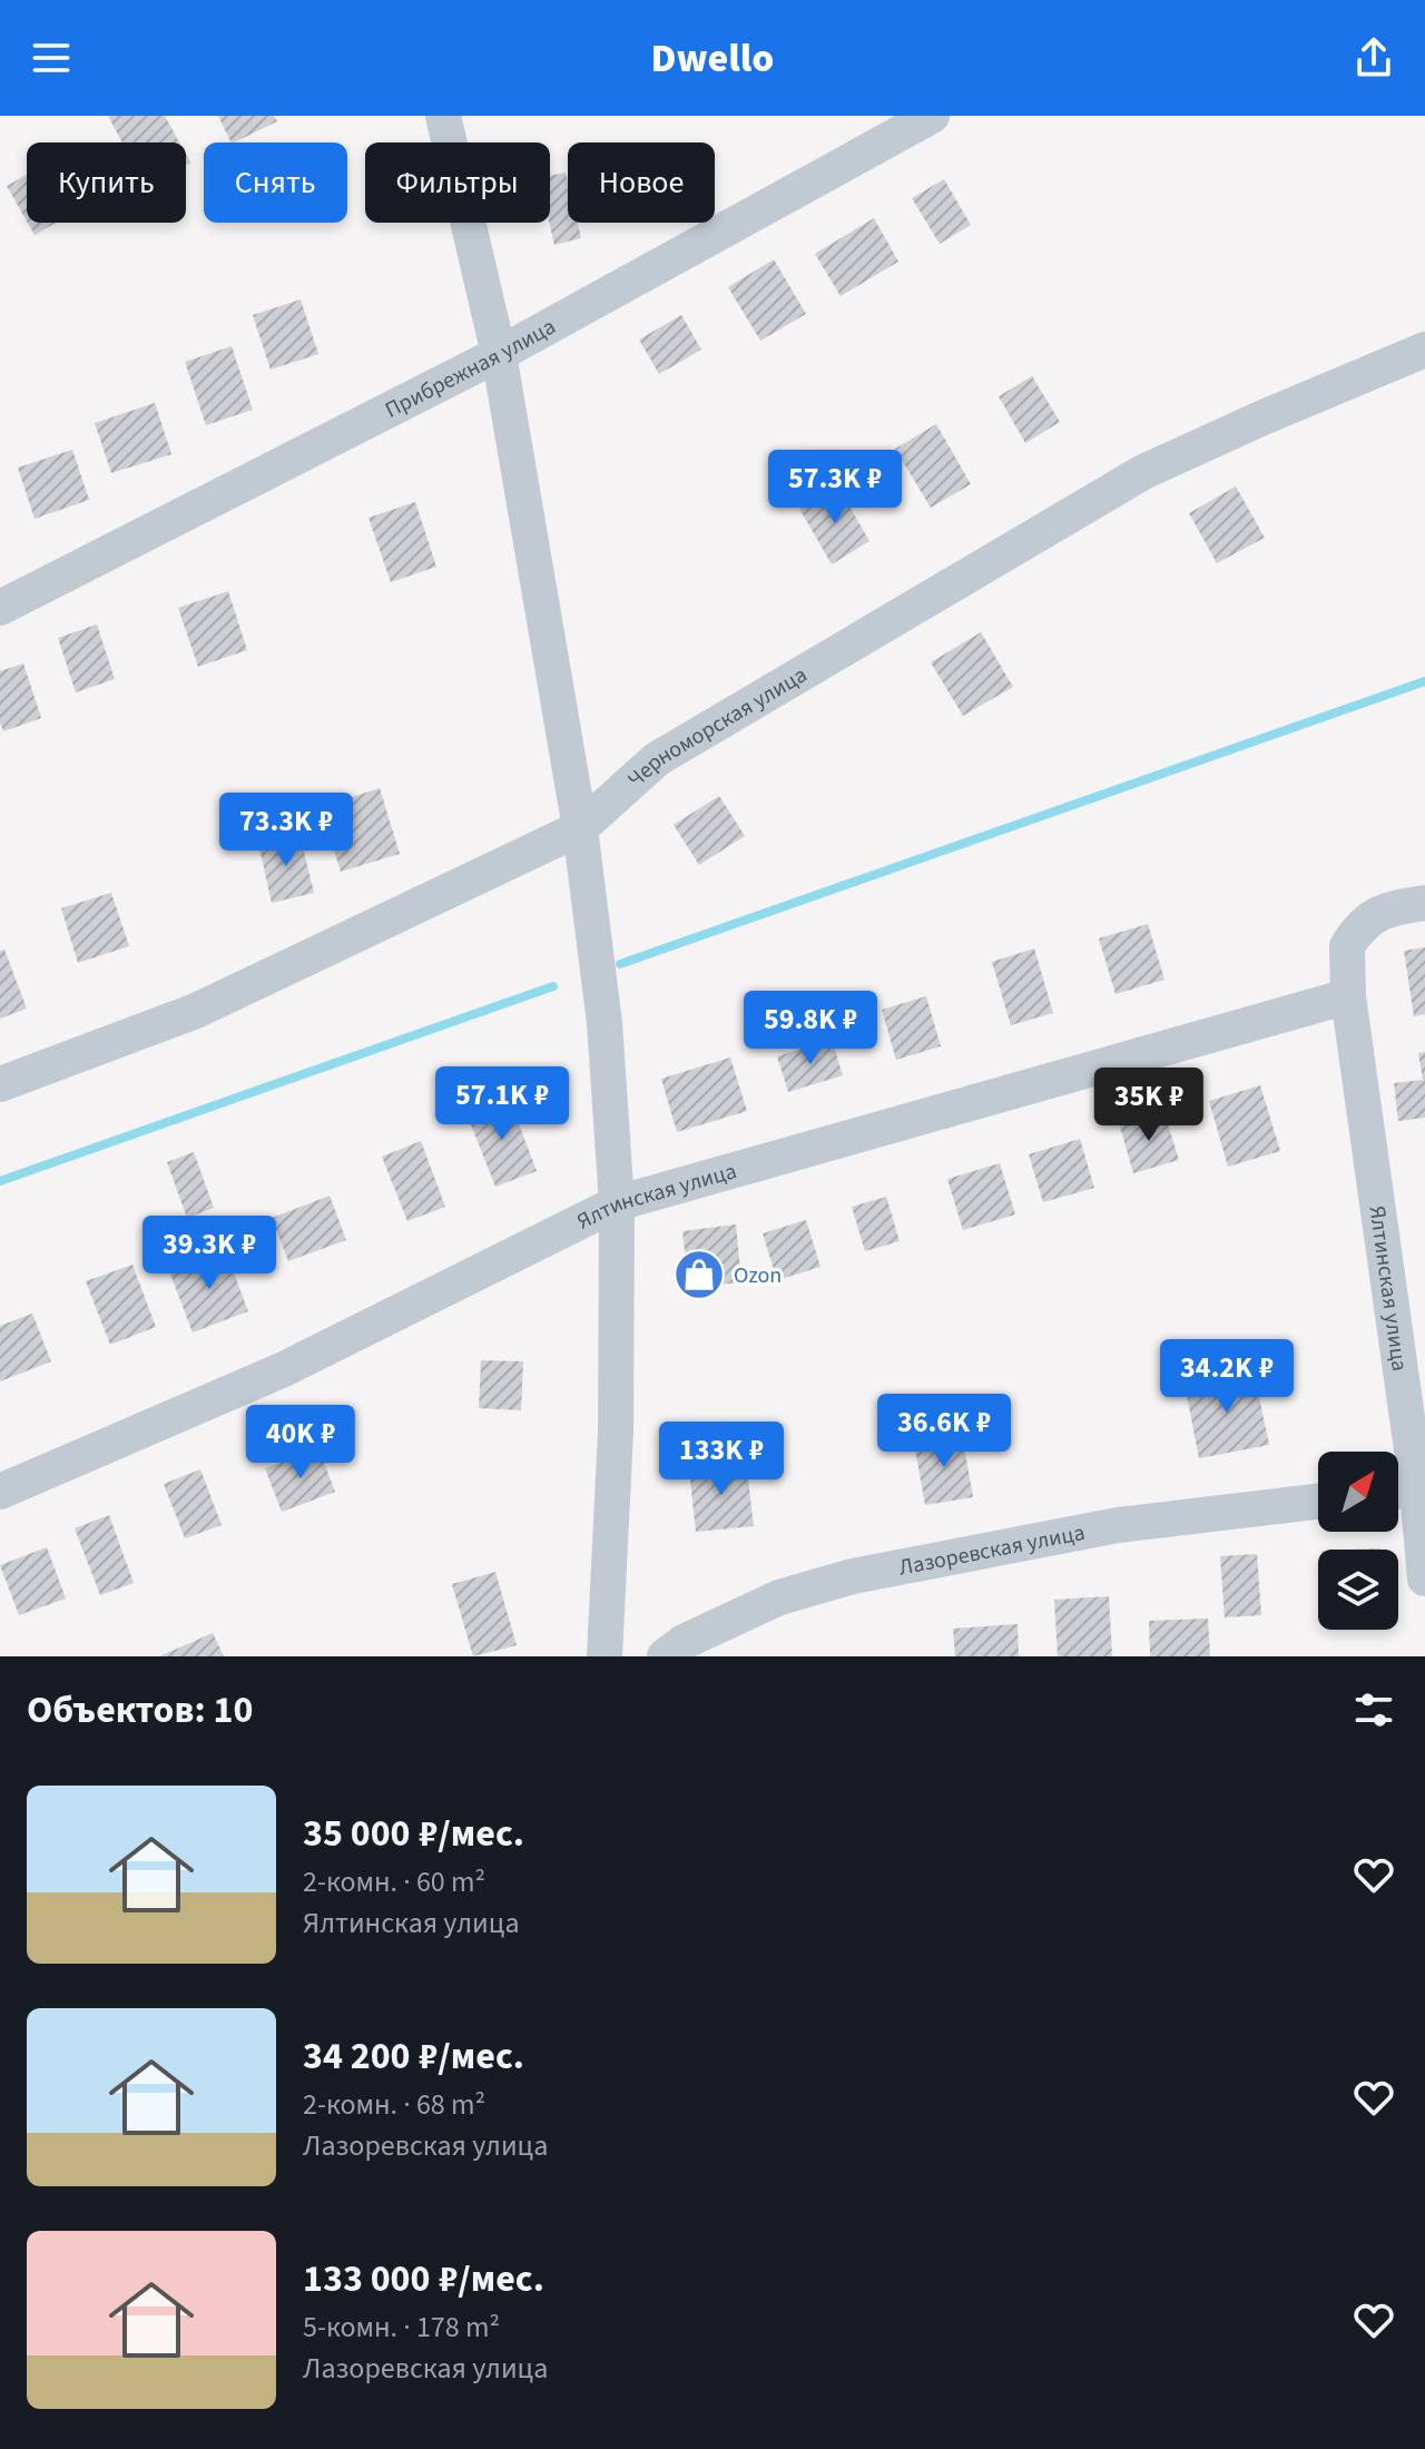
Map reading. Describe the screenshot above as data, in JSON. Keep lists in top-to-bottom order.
{
  "streets": {
    "street": [
      "Прибрежная улица",
      "Черноморская улица",
      "Ялтинская улица",
      "Лазоревская улица"
    ]
  },
  "places": {
    "shop": ["Ozon"]
  },
  "north": "top right",
  "page": {
    "header": "Dwello",
    "chip": [
      "Купить",
      "Снять",
      "Фильтры",
      "Новое"
    ],
    "price": [
      "57.3K ₽",
      "73.3K ₽",
      "59.8K ₽",
      "57.1K ₽",
      "35K ₽",
      "39.3K ₽",
      "34.2K ₽",
      "36.6K ₽",
      "40K ₽",
      "133K ₽"
    ],
    "heading": "Объектов: 10",
    "list": [
      {
        "name": "35 000 ₽/мес.",
        "note": "2-комн. · 60 m² · Ялтинская улица"
      },
      {
        "name": "34 200 ₽/мес.",
        "note": "2-комн. · 68 m² · Лазоревская улица"
      },
      {
        "name": "133 000 ₽/мес.",
        "note": "5-комн. · 178 m² · Лазоревская улица"
      }
    ]
  }
}
